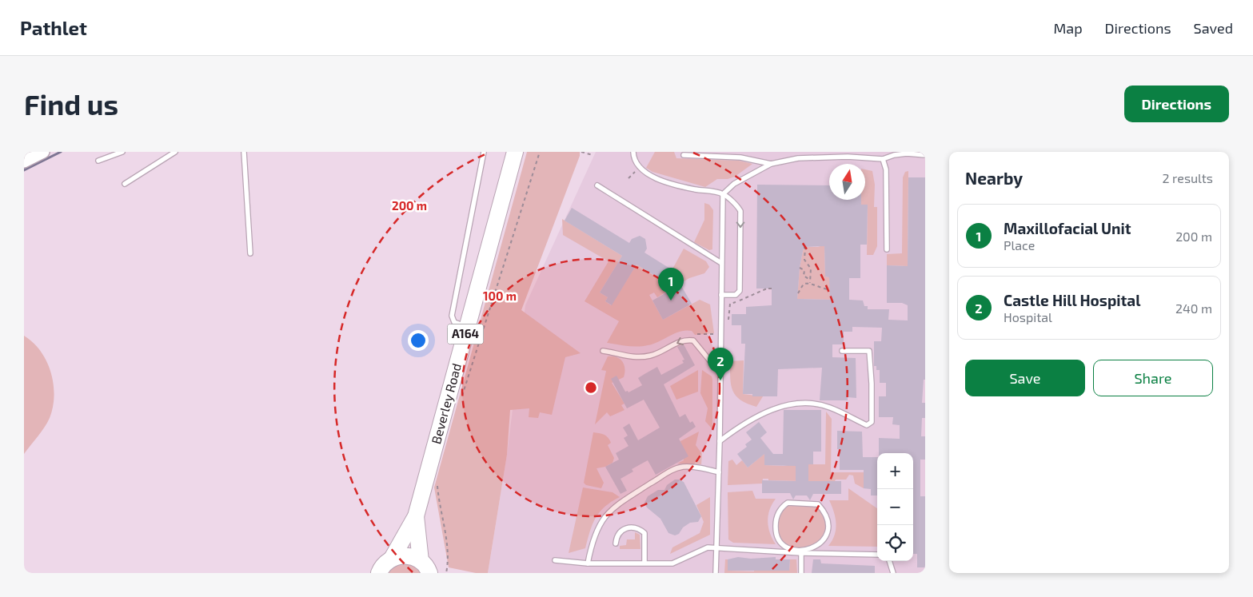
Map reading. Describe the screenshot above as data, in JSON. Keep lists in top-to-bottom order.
{
  "streets": {
    "highway": ["A164", "Beverley Road"]
  },
  "crossings": [
    ["A164", "Beverley Road"]
  ],
  "north": "top",
  "page": {
    "header": "Pathlet",
    "nav": ["Map", "Directions", "Saved"],
    "buttons": [
      "Directions",
      ["Save", "Share"]
    ],
    "title": "Find us",
    "heading": ["Nearby", "2 results"],
    "list": [
      {
        "mark": "1",
        "name": "Maxillofacial Unit",
        "note": "Place",
        "value": "200 m"
      },
      {
        "mark": "2",
        "name": "Castle Hill Hospital",
        "note": "Hospital",
        "value": "240 m"
      }
    ],
    "pins": ["1", "2"],
    "map_buttons": ["+", "−"]
  },
  "rings": ["200 m", "100 m"]
}
